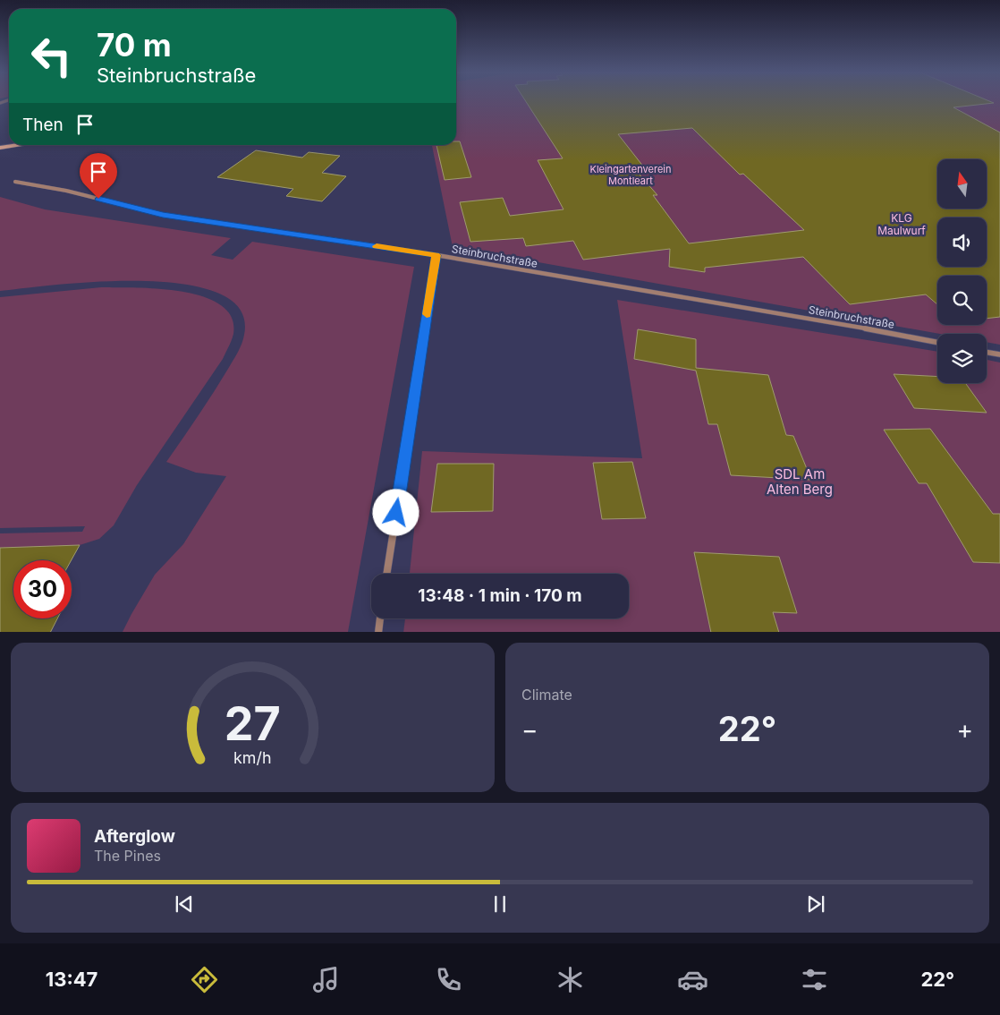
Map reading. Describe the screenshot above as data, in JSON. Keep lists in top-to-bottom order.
{
  "streets": {
    "street": ["Steinbruchstraße"]
  },
  "parks": ["Kleingartenverein Montleart", "KLG Maulwurf", "SDL Am Alten Berg"],
  "north": "top",
  "page": {
    "turn": ["70 m", "Steinbruchstraße"],
    "then": "Then",
    "limit": "30",
    "trip": "13:48 · 1 min · 170 m",
    "tile": "Climate",
    "heat": ["−", "22°", "+"],
    "song": ["Afterglow", "The Pines"],
    "tabs": ["13:47", "22°"],
    "gauge": ["27", "km/h"]
  }
}
